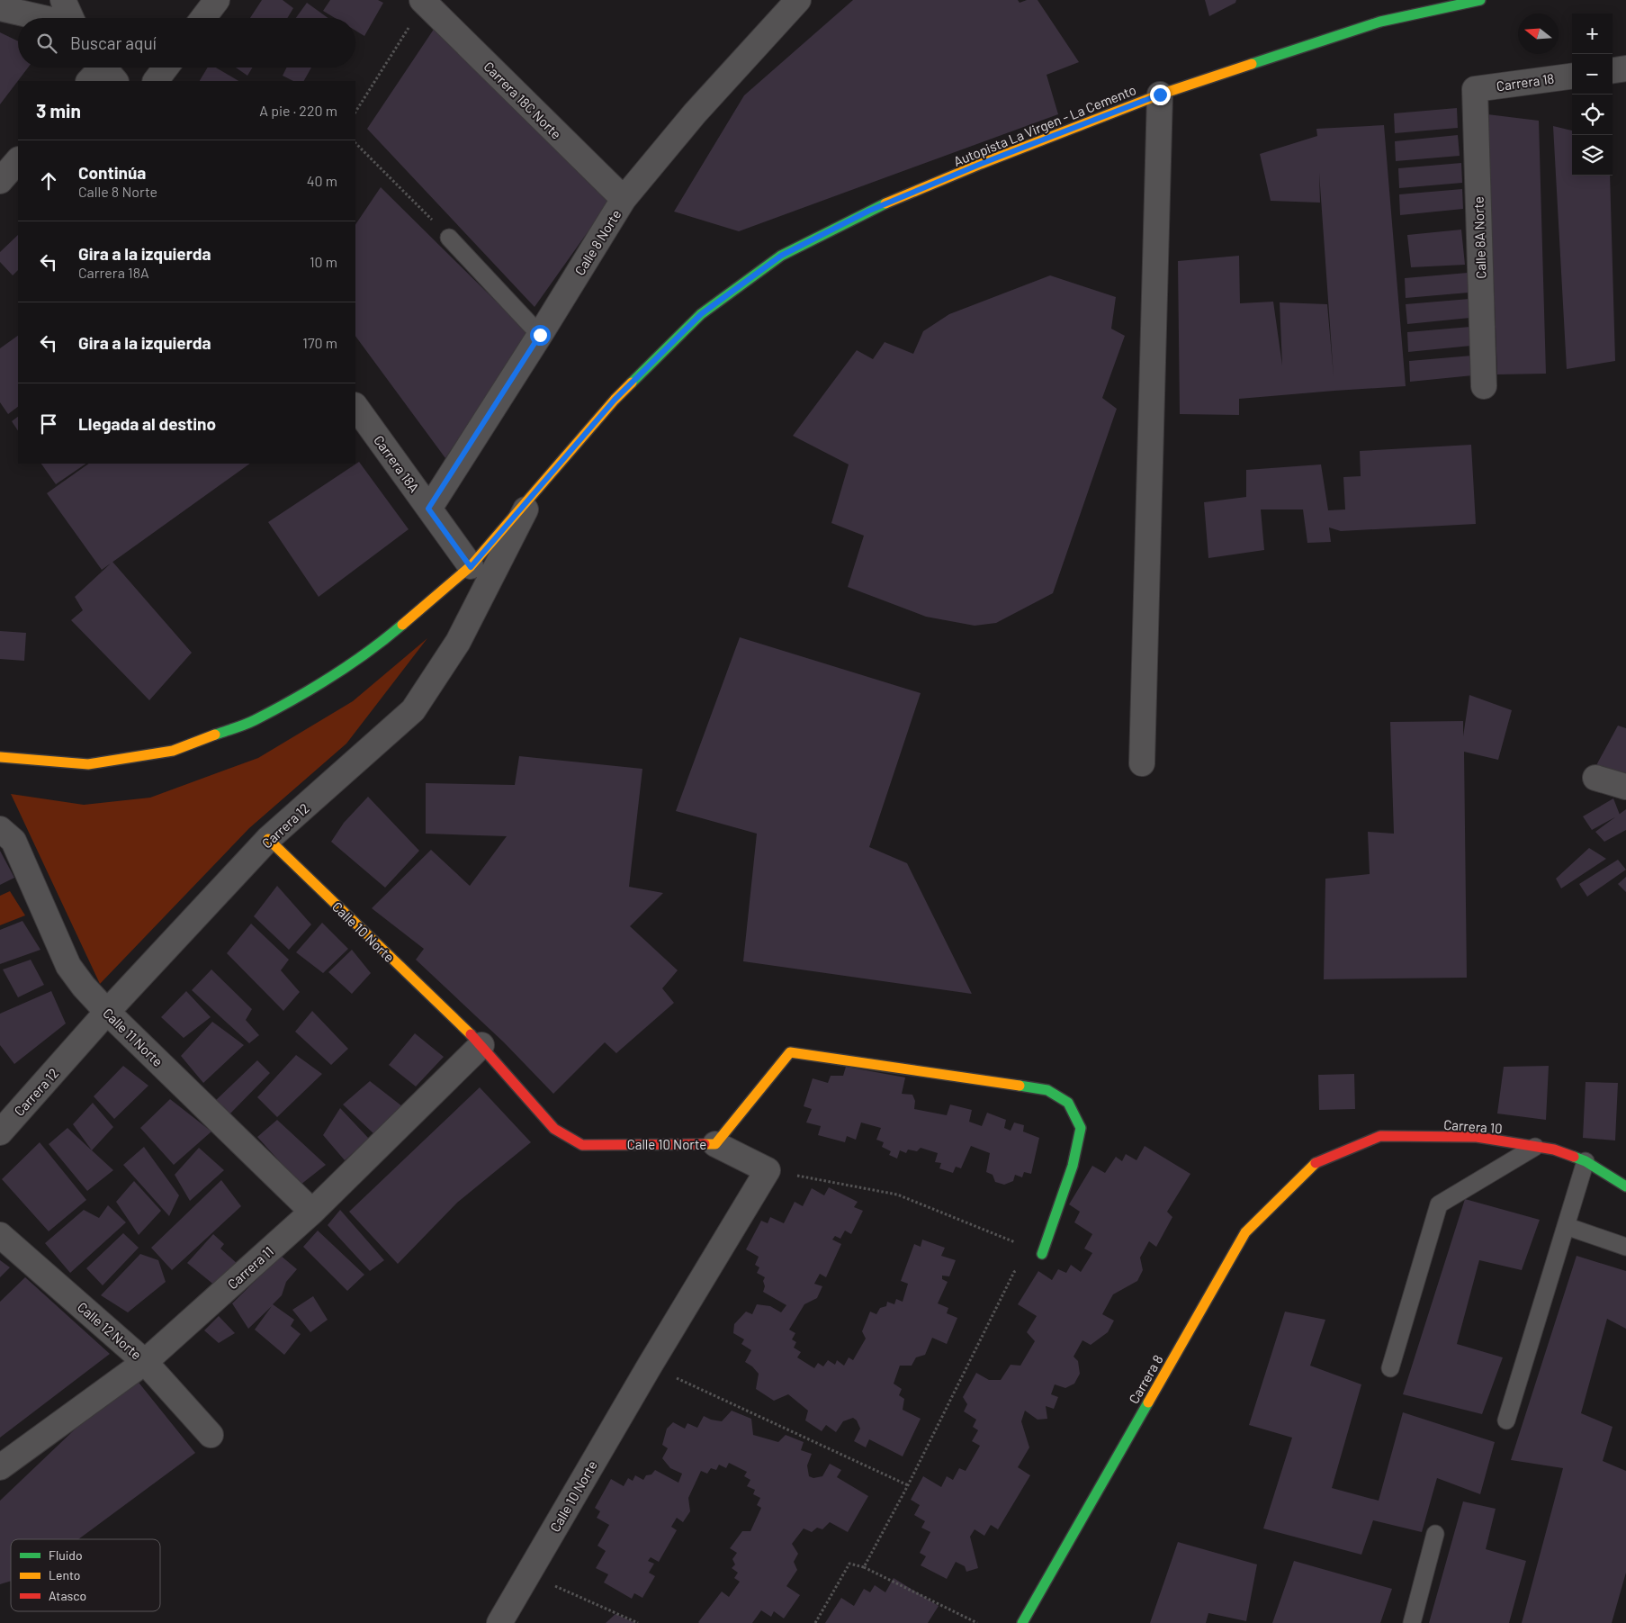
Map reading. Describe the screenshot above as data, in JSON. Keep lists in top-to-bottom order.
{
  "streets": {
    "street": [
      "Carrera 18",
      "Carrera 18C Norte",
      "Autopista La Virgen - La Cemento",
      "Calle 8A Norte",
      "Calle 8 Norte",
      "Carrera 18A",
      "Carrera 12",
      "Calle 10 Norte",
      "Calle 11 Norte",
      "Carrera 10",
      "Carrera 11",
      "Calle 12 Norte",
      "Carrera 8"
    ]
  },
  "crossings": [
    ["Carrera 18", "Calle 8A Norte"],
    ["Carrera 18C Norte", "Calle 8 Norte"],
    ["Autopista La Virgen - La Cemento", "Carrera 18A"],
    ["Autopista La Virgen - La Cemento", "Carrera 12"],
    ["Calle 8 Norte", "Carrera 18A"],
    ["Carrera 12", "Calle 10 Norte"],
    ["Carrera 12", "Calle 11 Norte"],
    ["Calle 10 Norte", "Carrera 11"],
    ["Calle 11 Norte", "Carrera 11"],
    ["Carrera 10", "Carrera 8"],
    ["Carrera 11", "Calle 12 Norte"]
  ],
  "legend": ["Fluido", "Lento", "Atasco"],
  "north": "left",
  "page": {
    "map_buttons": ["+", "−"],
    "search": "Buscar aquí",
    "heading": ["3 min", "A pie · 220 m"],
    "list": [
      ["Continúa", "Calle 8 Norte", "40 m"],
      ["Gira a la izquierda", "Carrera 18A", "10 m"],
      ["Gira a la izquierda", "170 m"],
      "Llegada al destino"
    ]
  }
}
